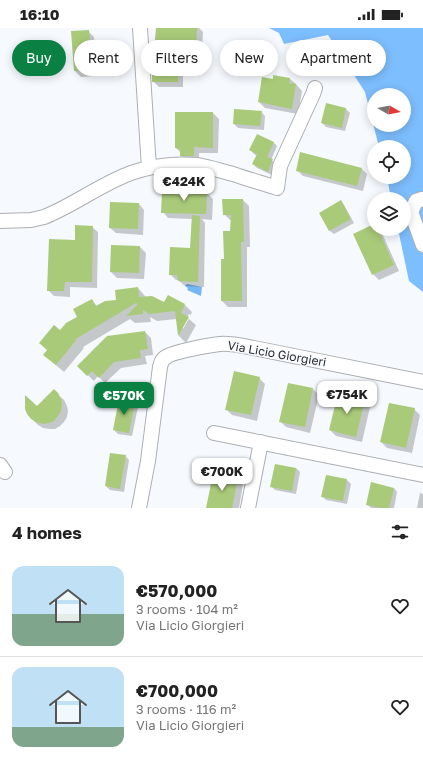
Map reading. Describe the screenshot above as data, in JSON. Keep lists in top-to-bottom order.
{
  "streets": {
    "street": ["Via Licio Giorgieri"]
  },
  "north": "right",
  "page": {
    "status": "16:10",
    "chip": [
      "Buy",
      "Rent",
      "Filters",
      "New",
      "Apartment"
    ],
    "price": [
      "€424K",
      "€754K",
      "€570K",
      "€700K"
    ],
    "heading": "4 homes",
    "list": [
      {
        "name": "€570,000",
        "note": "3 rooms · 104 m² · Via Licio Giorgieri"
      },
      {
        "name": "€700,000",
        "note": "3 rooms · 116 m² · Via Licio Giorgieri"
      }
    ]
  }
}
